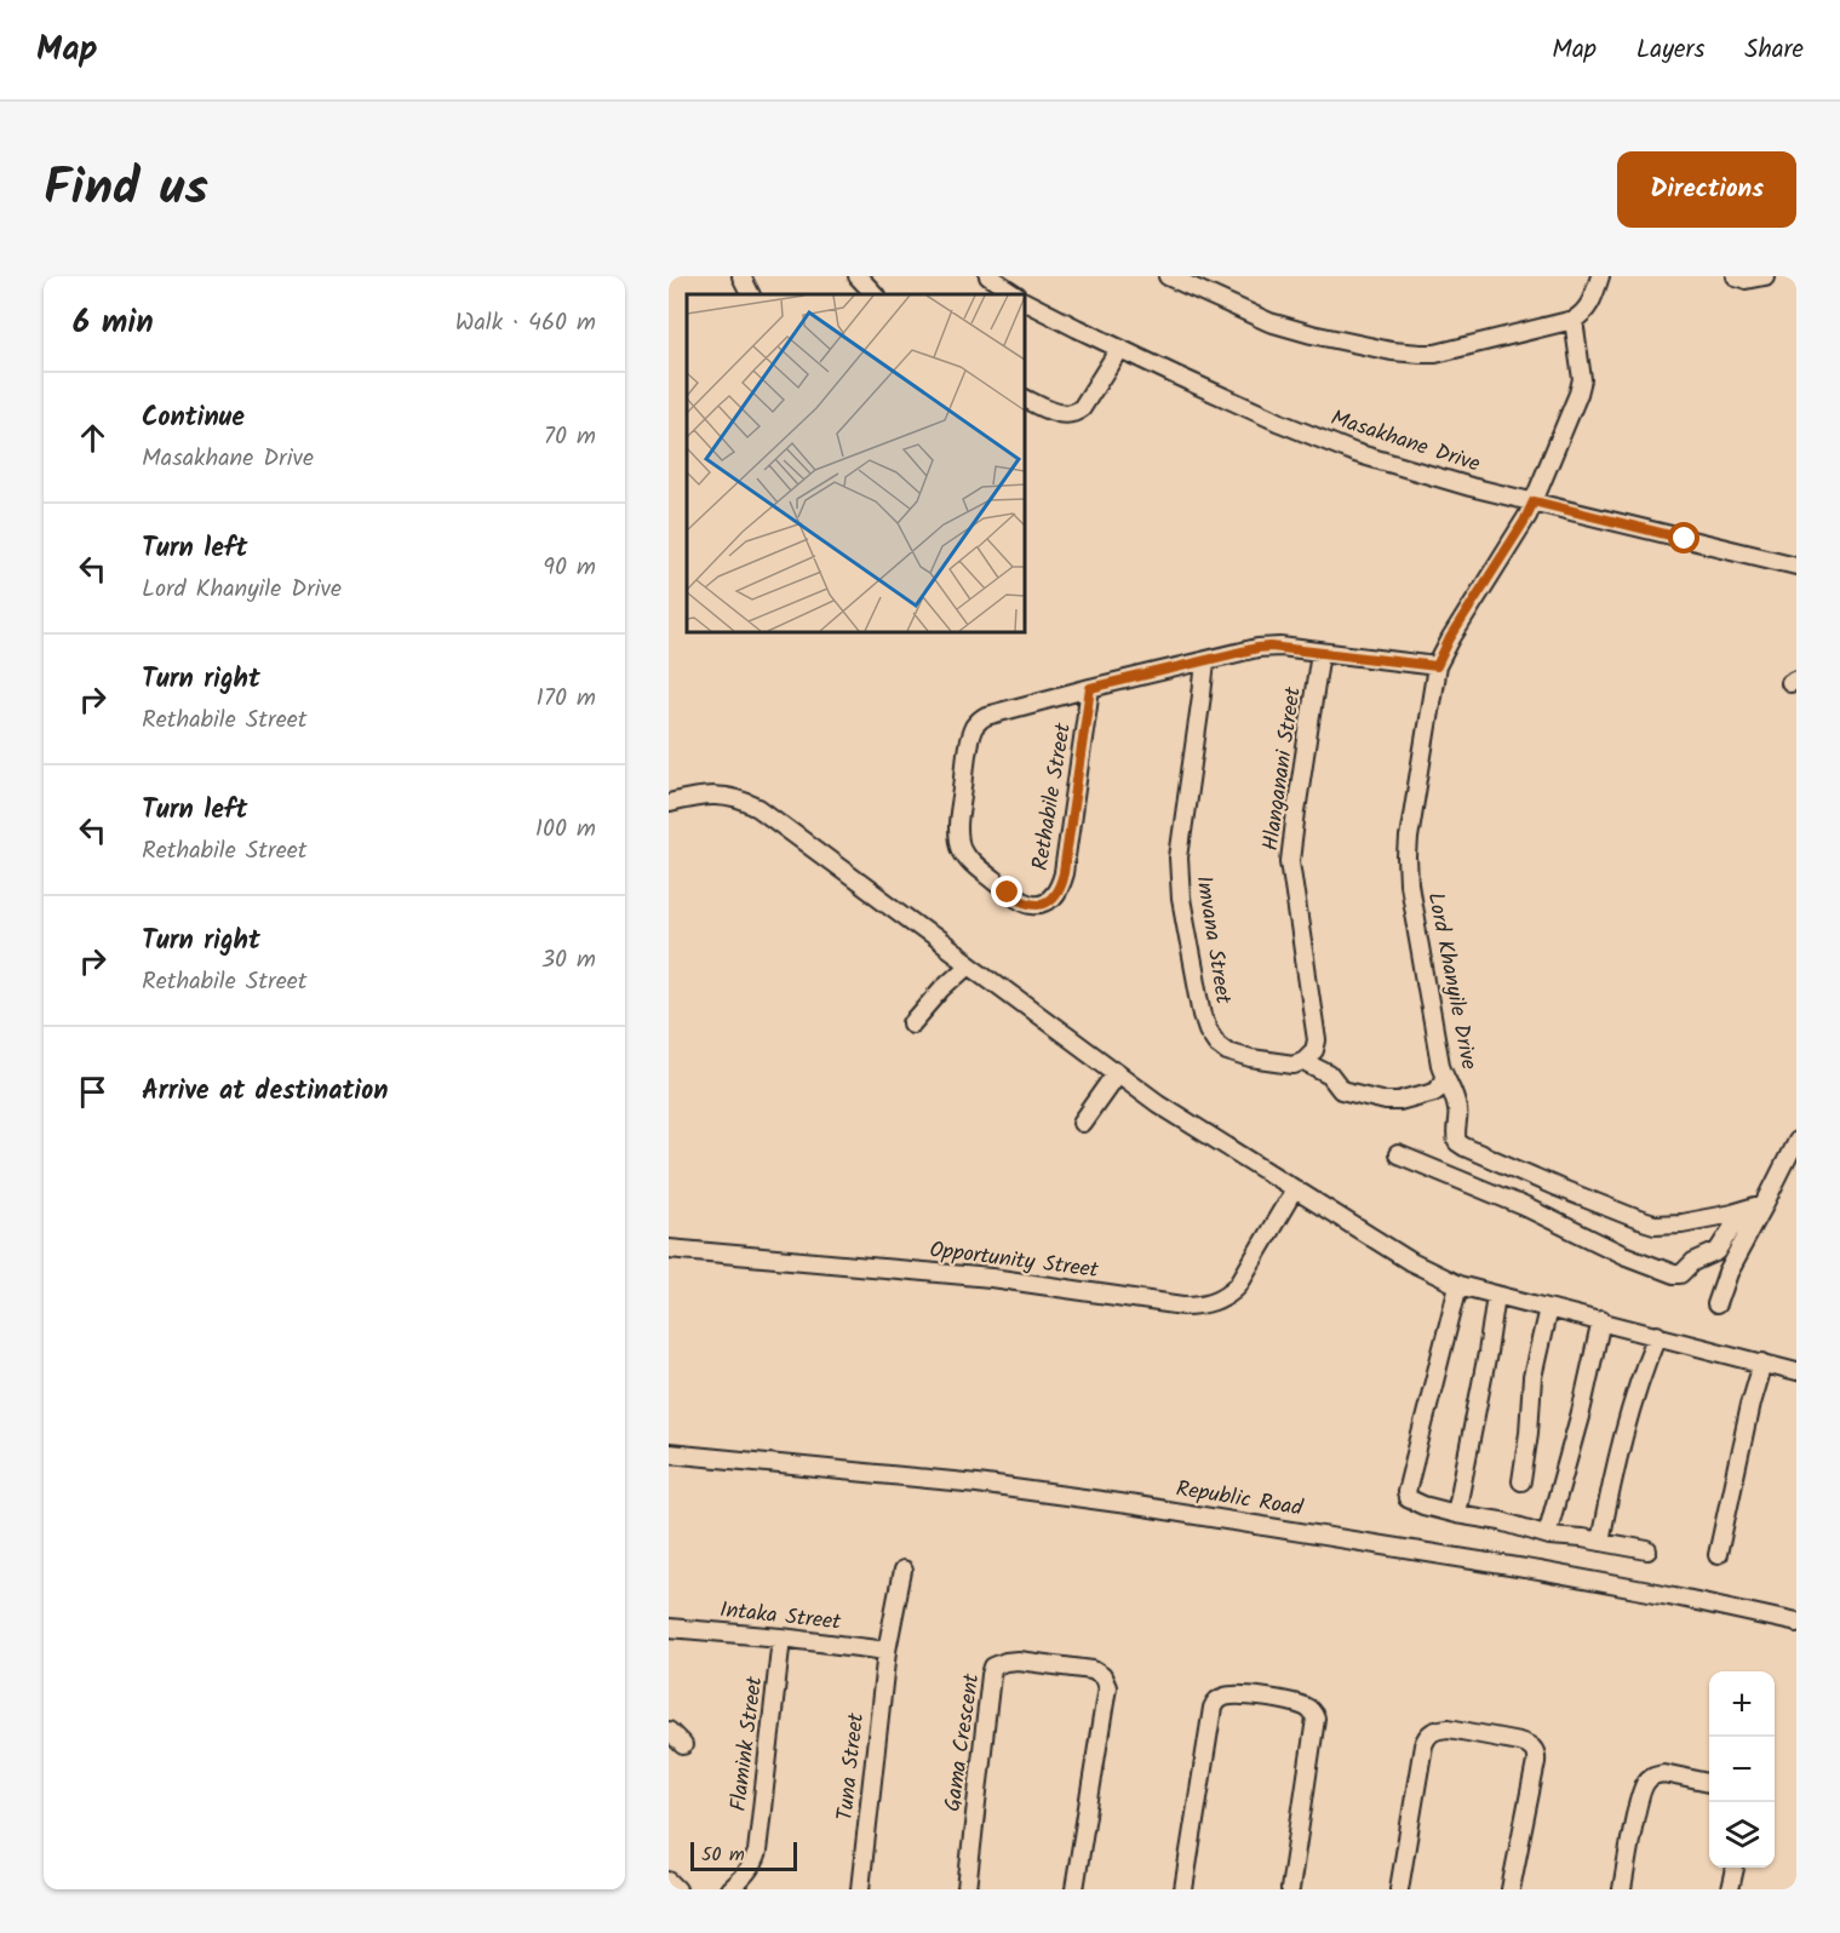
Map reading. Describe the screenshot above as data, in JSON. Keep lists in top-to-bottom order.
{
  "streets": {
    "street": [
      "Masakhane Drive",
      "Hlanganani Street",
      "Rethabile Street",
      "Imvana Street",
      "Lord Khanyile Drive",
      "Opportunity Street",
      "Republic Road",
      "Intaka Street",
      "Gama Crescent",
      "Flamink Street",
      "Tuna Street"
    ]
  },
  "crossings": [
    ["Masakhane Drive", "Lord Khanyile Drive"],
    ["Hlanganani Street", "Rethabile Street"],
    ["Hlanganani Street", "Imvana Street"],
    ["Rethabile Street", "Imvana Street"],
    ["Rethabile Street", "Lord Khanyile Drive"],
    ["Intaka Street", "Flamink Street"],
    ["Intaka Street", "Tuna Street"]
  ],
  "scale_bar": "50 m",
  "page": {
    "header": "Map",
    "nav": ["Map", "Layers", "Share"],
    "title": "Find us",
    "buttons": "Directions",
    "heading": ["6 min", "Walk · 460 m"],
    "list": [
      ["Continue", "Masakhane Drive", "70 m"],
      ["Turn left", "Lord Khanyile Drive", "90 m"],
      ["Turn right", "Rethabile Street", "170 m"],
      ["Turn left", "Rethabile Street", "100 m"],
      ["Turn right", "Rethabile Street", "30 m"],
      "Arrive at destination"
    ],
    "map_buttons": ["+", "−"],
    "scale": "50 m"
  }
}
